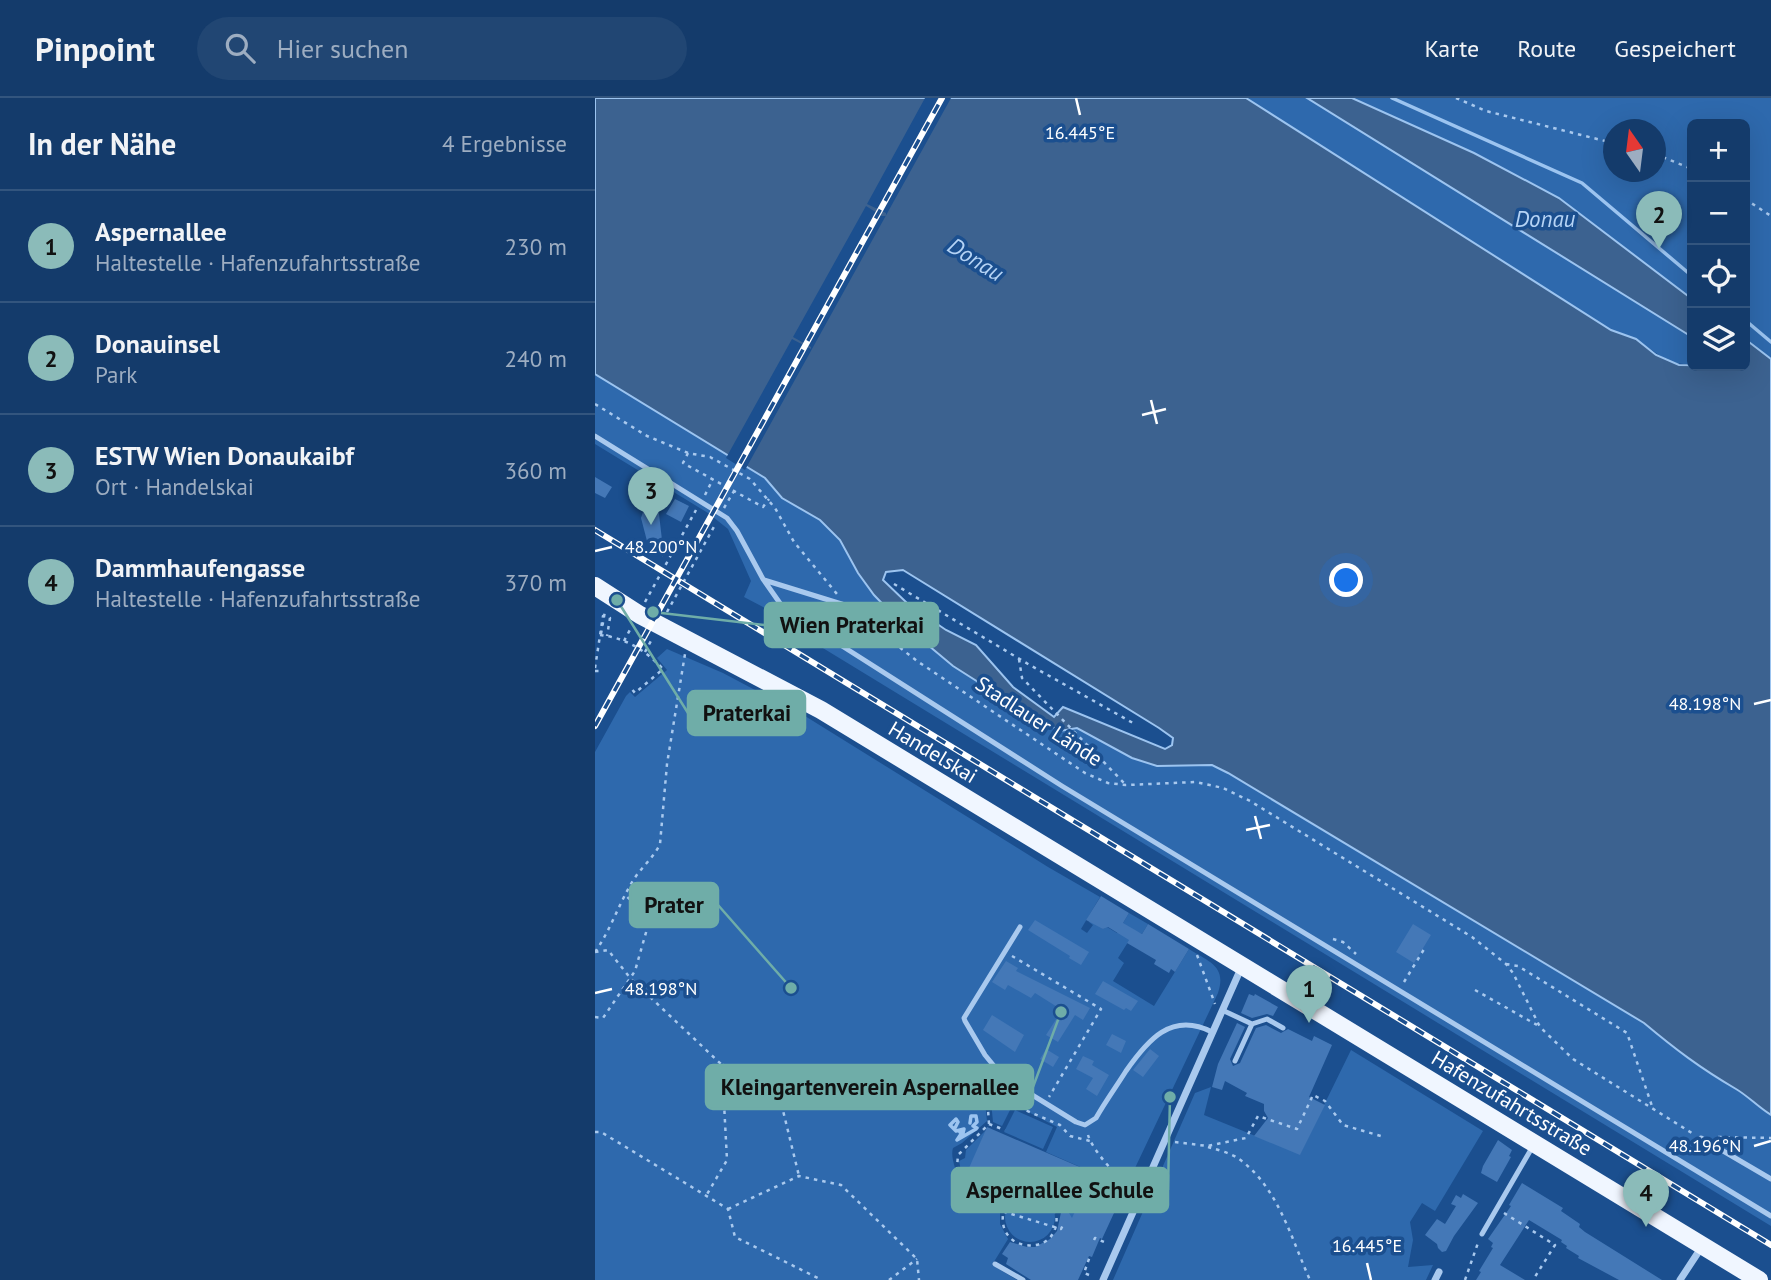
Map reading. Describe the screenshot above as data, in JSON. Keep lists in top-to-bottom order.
{
  "streets": {
    "main road": ["Handelskai", "Hafenzufahrtsstraße"],
    "path": ["Stadlauer Lände"]
  },
  "crossings": [
    ["Handelskai", "Hafenzufahrtsstraße"]
  ],
  "water": ["Donau"],
  "places": [
    "Praterkai",
    "Wien Praterkai",
    "Prater",
    "Kleingartenverein Aspernallee",
    "Aspernallee Schule"
  ],
  "north": "top",
  "page": {
    "header": "Pinpoint",
    "search": "Hier suchen",
    "nav": ["Karte", "Route", "Gespeichert"],
    "heading": ["In der Nähe", "4 Ergebnisse"],
    "map_buttons": ["+", "−"],
    "list": [
      {
        "mark": "1",
        "name": "Aspernallee",
        "note": "Haltestelle · Hafenzufahrtsstraße",
        "value": "230 m"
      },
      {
        "mark": "2",
        "name": "Donauinsel",
        "note": "Park",
        "value": "240 m"
      },
      {
        "mark": "3",
        "name": "ESTW Wien Donaukaibf",
        "note": "Ort · Handelskai",
        "value": "360 m"
      },
      {
        "mark": "4",
        "name": "Dammhaufengasse",
        "note": "Haltestelle · Hafenzufahrtsstraße",
        "value": "370 m"
      }
    ],
    "pins": [
      "2",
      "3",
      "1",
      "4"
    ]
  },
  "coordinates": [
    "16.445°E",
    "48.200°N",
    "48.198°N",
    "48.196°N"
  ]
}
